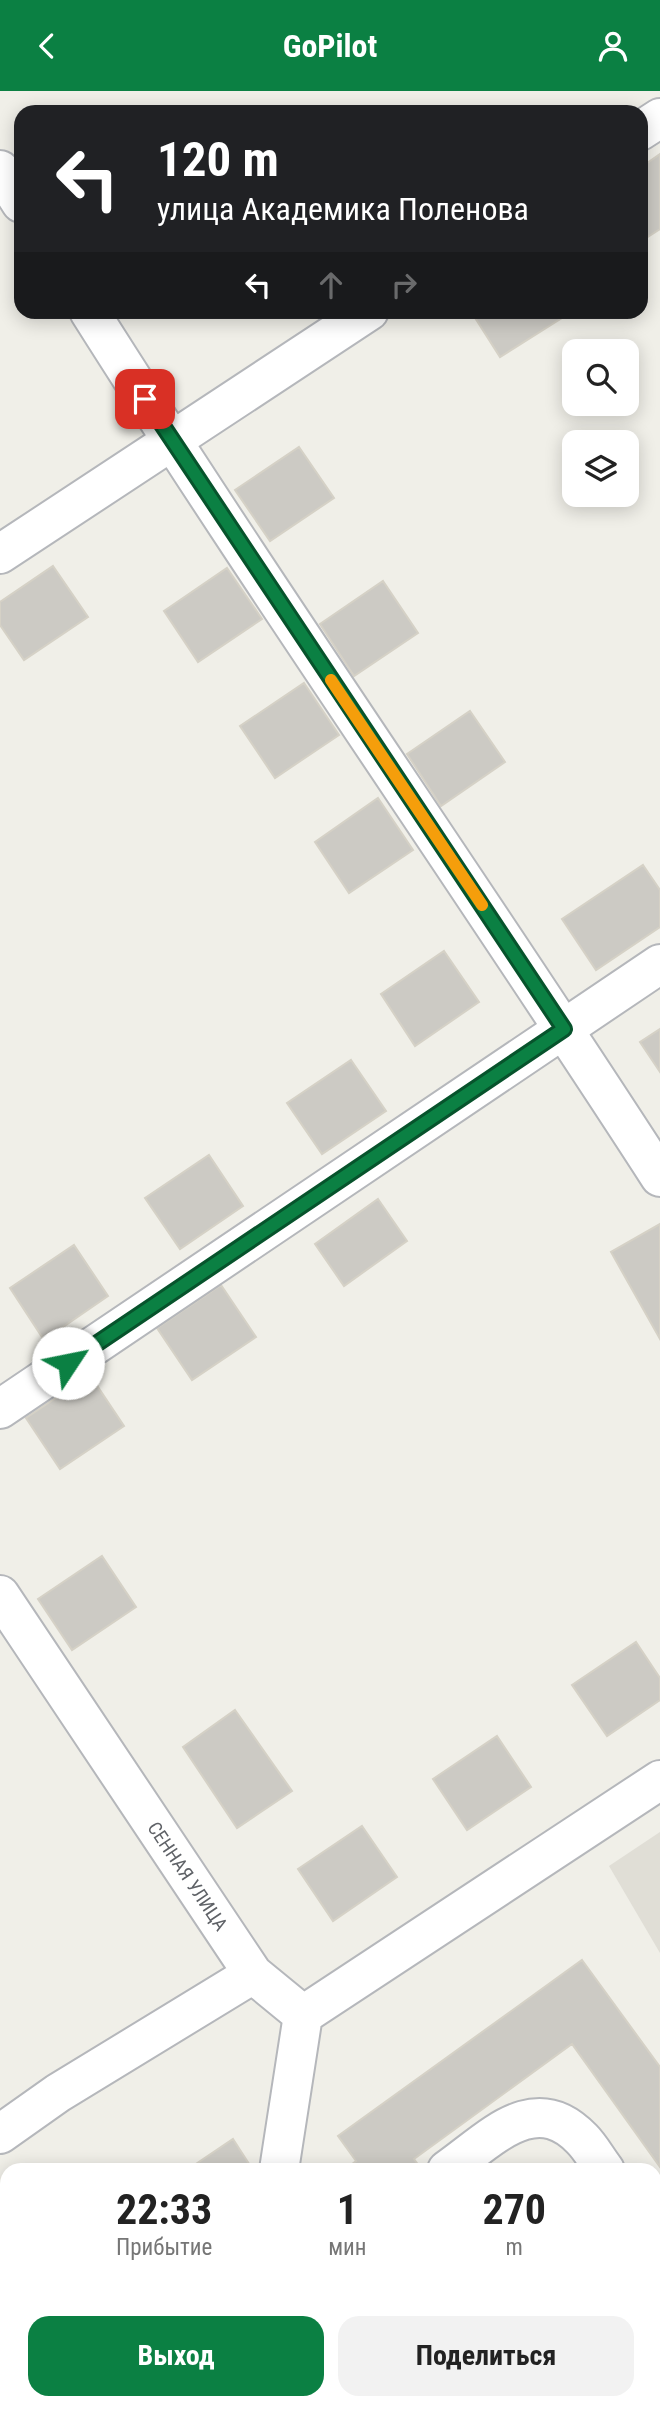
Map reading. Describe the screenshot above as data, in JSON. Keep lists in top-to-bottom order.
{
  "streets": {
    "street": ["СЕННАЯ УЛИЦА"]
  },
  "page": {
    "header": "GoPilot",
    "turn": ["120 m", "улица Академика Поленова"],
    "eta": [
      "22:33",
      "Прибытие",
      "1",
      "мин",
      "270",
      "m"
    ],
    "buttons": ["Выход", "Поделиться"]
  }
}
